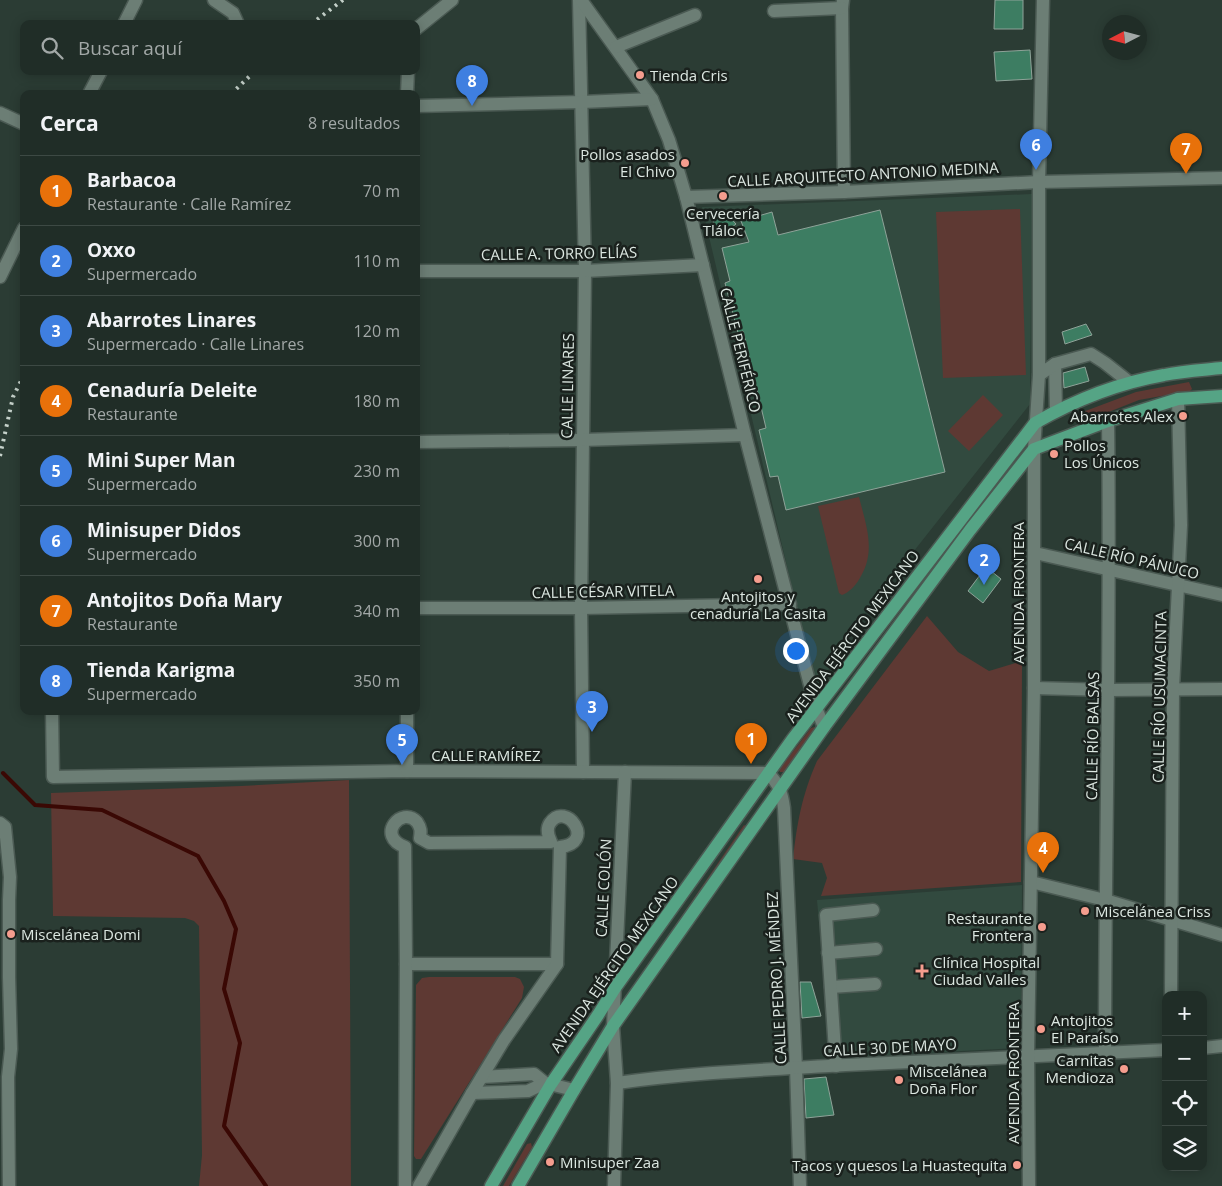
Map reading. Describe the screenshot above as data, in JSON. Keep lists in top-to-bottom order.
{
  "streets": {
    "main road": ["AVENIDA EJÉRCITO MEXICANO"],
    "street": [
      "CALLE ARQUITECTO ANTONIO MEDINA",
      "CALLE A. TORRO ELÍAS",
      "CALLE PERIFÉRICO",
      "CALLE LINARES",
      "CALLE RÍO PÁNUCO",
      "CALLE CÉSAR VITELA",
      "AVENIDA FRONTERA",
      "CALLE RÍO USUMACINTA",
      "CALLE RÍO BALSAS",
      "CALLE RAMÍREZ",
      "CALLE COLÓN",
      "CALLE PEDRO J. MÉNDEZ",
      "CALLE 30 DE MAYO"
    ]
  },
  "crossings": [
    ["CALLE ARQUITECTO ANTONIO MEDINA", "CALLE PERIFÉRICO"],
    ["CALLE ARQUITECTO ANTONIO MEDINA", "AVENIDA FRONTERA"],
    ["CALLE A. TORRO ELÍAS", "CALLE PERIFÉRICO"],
    ["CALLE A. TORRO ELÍAS", "CALLE LINARES"],
    ["CALLE PERIFÉRICO", "CALLE LINARES"],
    ["CALLE PERIFÉRICO", "CALLE CÉSAR VITELA"],
    ["CALLE PERIFÉRICO", "AVENIDA EJÉRCITO MEXICANO"],
    ["CALLE LINARES", "CALLE CÉSAR VITELA"],
    ["CALLE LINARES", "CALLE RAMÍREZ"],
    ["CALLE RÍO PÁNUCO", "AVENIDA FRONTERA"],
    ["CALLE RÍO PÁNUCO", "CALLE RÍO USUMACINTA"],
    ["CALLE RÍO PÁNUCO", "CALLE RÍO BALSAS"],
    ["AVENIDA FRONTERA", "AVENIDA EJÉRCITO MEXICANO"],
    ["AVENIDA FRONTERA", "CALLE 30 DE MAYO"],
    ["AVENIDA EJÉRCITO MEXICANO", "CALLE RAMÍREZ"],
    ["AVENIDA EJÉRCITO MEXICANO", "CALLE COLÓN"],
    ["AVENIDA EJÉRCITO MEXICANO", "CALLE PEDRO J. MÉNDEZ"],
    ["CALLE RÍO BALSAS", "CALLE 30 DE MAYO"],
    ["CALLE RAMÍREZ", "CALLE COLÓN"],
    ["CALLE COLÓN", "CALLE 30 DE MAYO"],
    ["CALLE PEDRO J. MÉNDEZ", "CALLE 30 DE MAYO"]
  ],
  "places": {
    "other": [
      "Tienda Cris",
      "Pollos asados El Chivo",
      "Cervecería Tláloc",
      "Abarrotes Alex",
      "Pollos Los Únicos",
      "Antojitos y cenaduría La Casita",
      "Miscelánea Criss",
      "Restaurante Frontera",
      "Miscelánea Domi",
      "Antojitos El Paraíso",
      "Carnitas Mendioza",
      "Miscelánea Doña Flor",
      "Minisuper Zaa",
      "Tacos y quesos La Huastequita"
    ],
    "health": ["Clínica Hospital Ciudad Valles"]
  },
  "north": "left",
  "page": {
    "search": "Buscar aquí",
    "pins": [
      "8",
      "6",
      "7",
      "2",
      "3",
      "1",
      "5",
      "4"
    ],
    "heading": ["Cerca", "8 resultados"],
    "list": [
      {
        "mark": "1",
        "name": "Barbacoa",
        "note": "Restaurante · Calle Ramírez",
        "value": "70 m"
      },
      {
        "mark": "2",
        "name": "Oxxo",
        "note": "Supermercado",
        "value": "110 m"
      },
      {
        "mark": "3",
        "name": "Abarrotes Linares",
        "note": "Supermercado · Calle Linares",
        "value": "120 m"
      },
      {
        "mark": "4",
        "name": "Cenaduría Deleite",
        "note": "Restaurante",
        "value": "180 m"
      },
      {
        "mark": "5",
        "name": "Mini Super Man",
        "note": "Supermercado",
        "value": "230 m"
      },
      {
        "mark": "6",
        "name": "Minisuper Didos",
        "note": "Supermercado",
        "value": "300 m"
      },
      {
        "mark": "7",
        "name": "Antojitos Doña Mary",
        "note": "Restaurante",
        "value": "340 m"
      },
      {
        "mark": "8",
        "name": "Tienda Karigma",
        "note": "Supermercado",
        "value": "350 m"
      }
    ],
    "map_buttons": ["+", "−"]
  }
}
